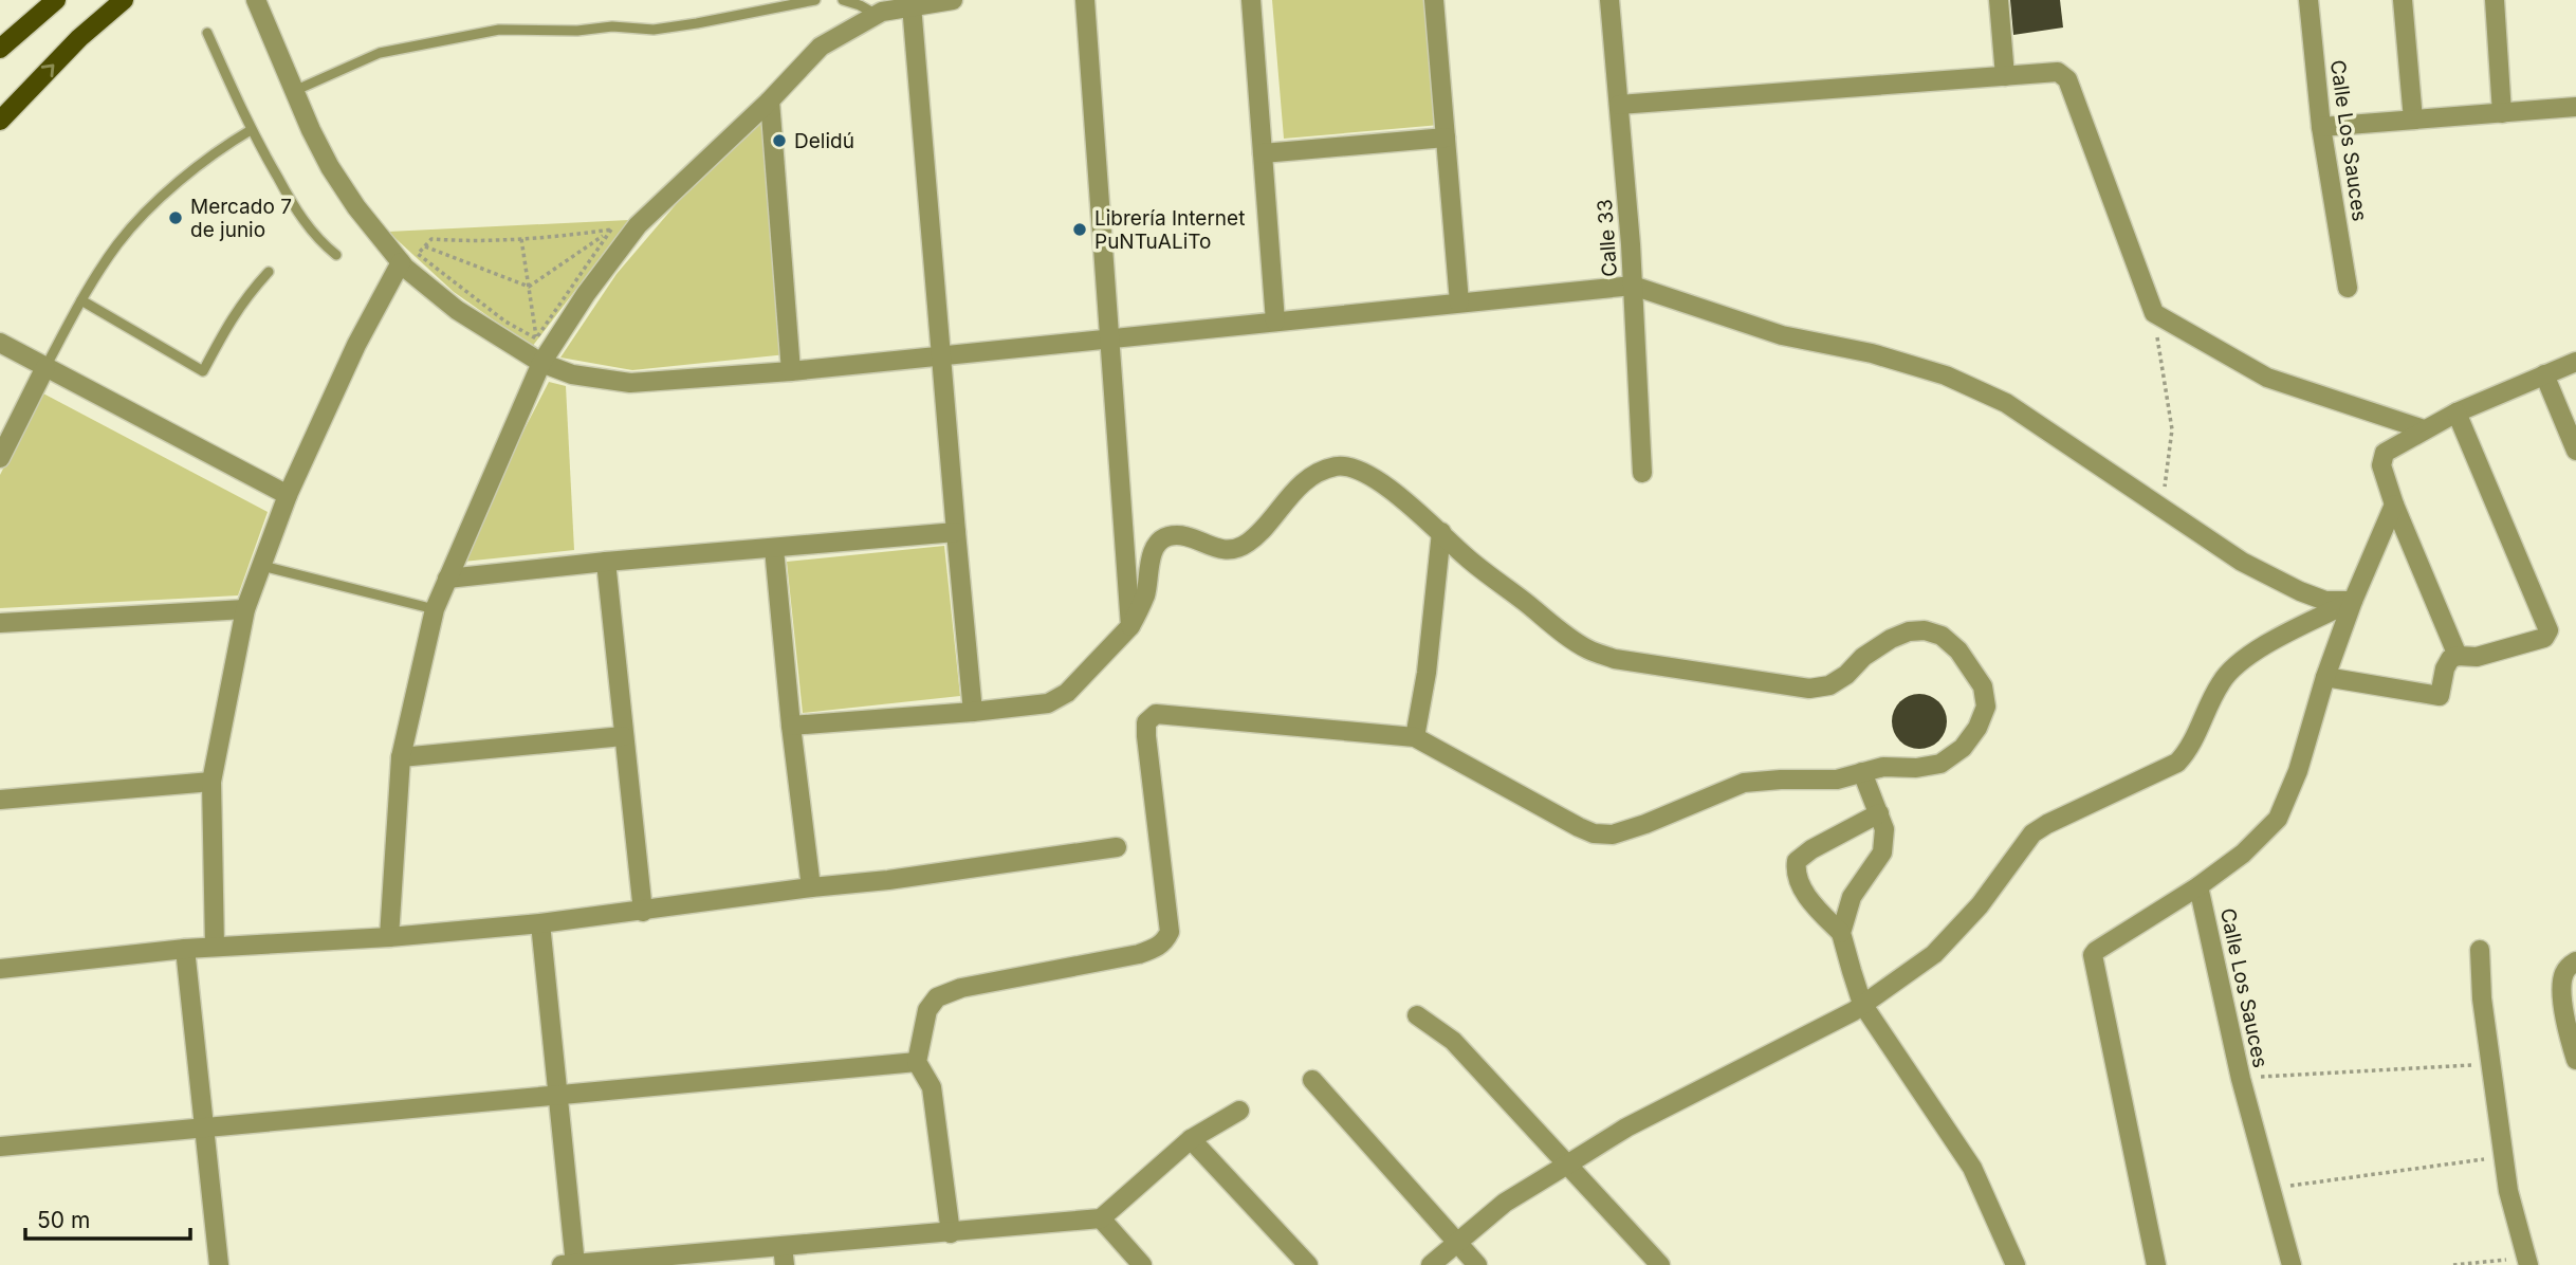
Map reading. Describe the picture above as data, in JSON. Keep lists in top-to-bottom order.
{
  "streets": {
    "street": ["Calle Los Sauces", "Calle 33"]
  },
  "places": ["Delidú", "Mercado 7 de junio", "Librería Internet PuNTuALiTo"],
  "scale_bar": "50 m"
}
